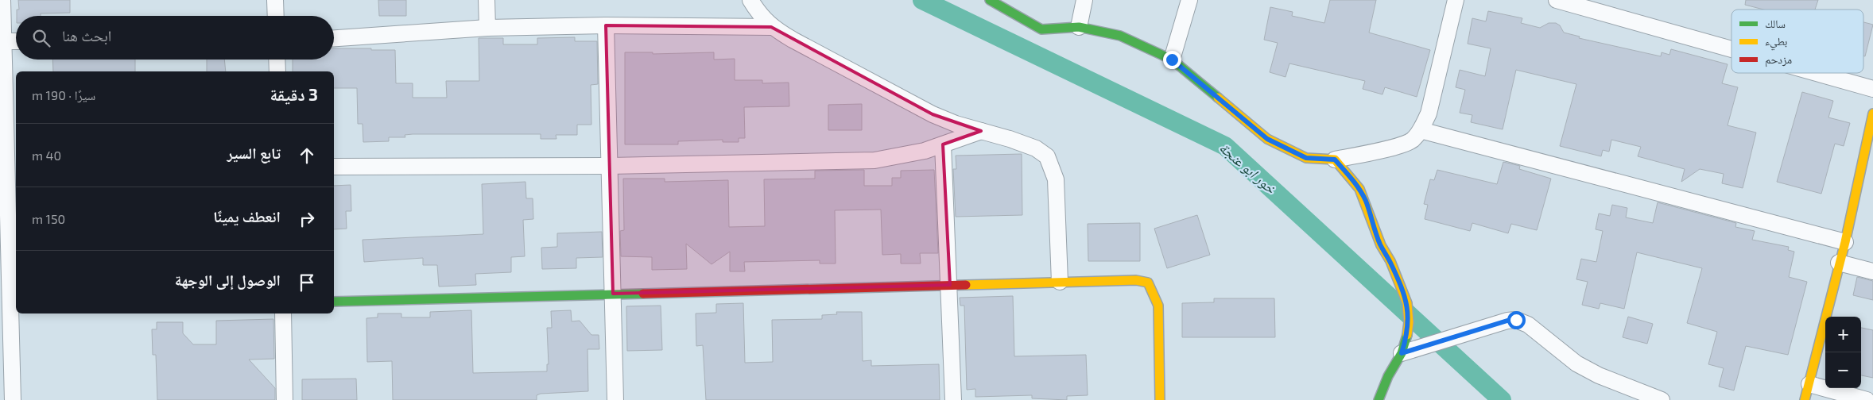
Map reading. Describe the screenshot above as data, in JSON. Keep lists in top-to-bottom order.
{
  "water": ["خور ابو عنجة"],
  "legend": ["سالك", "بطيء", "مزدحم"],
  "page": {
    "search": "ابحث هنا",
    "heading": ["3 دقيقة", "سيرًا · 190 m"],
    "list": [
      ["تابع السير", "40 m"],
      ["انعطف يمينًا", "150 m"],
      "الوصول إلى الوجهة"
    ],
    "map_buttons": ["+", "−"]
  }
}
